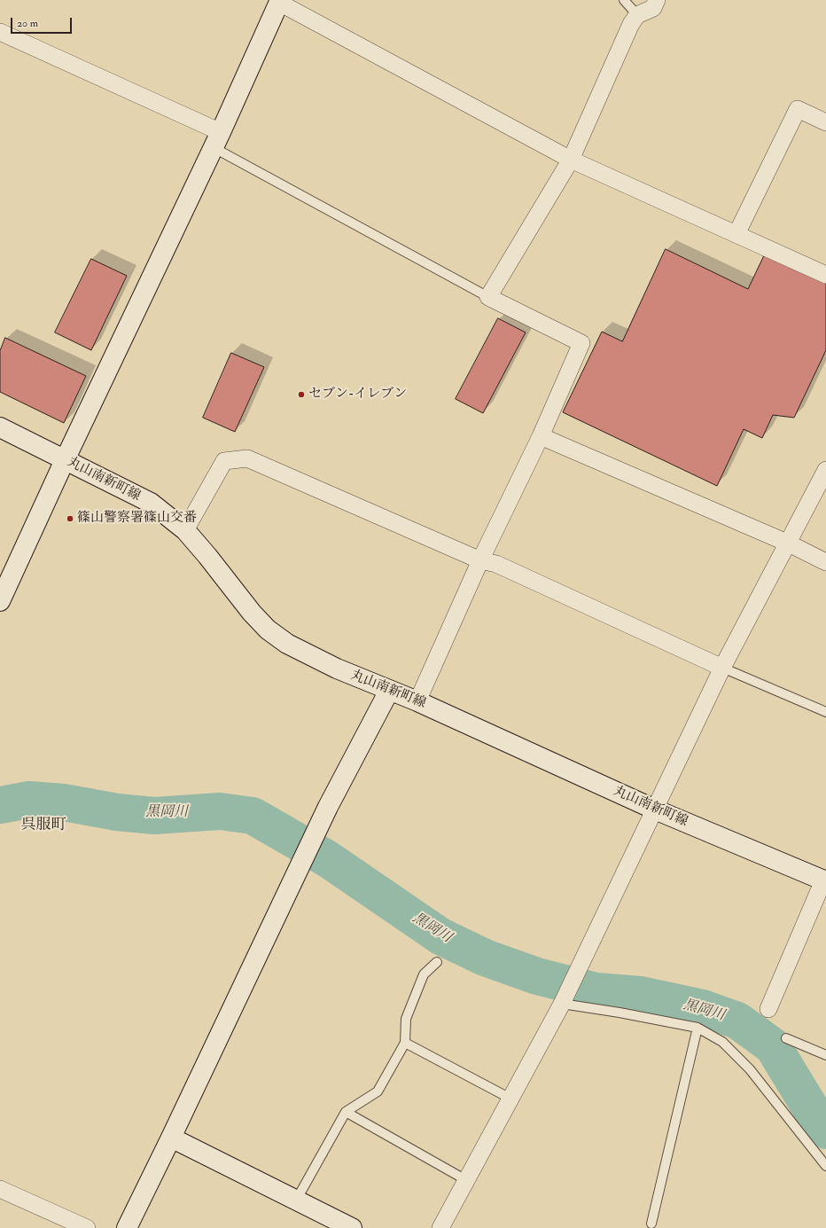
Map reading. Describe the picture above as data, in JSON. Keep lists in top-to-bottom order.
{
  "streets": {
    "street": ["丸山南新町線"]
  },
  "districts": ["呉服町"],
  "water": ["黒岡川"],
  "places": ["セブン-イレブン", "篠山警察署篠山交番"],
  "scale_bar": "20 m"
}
